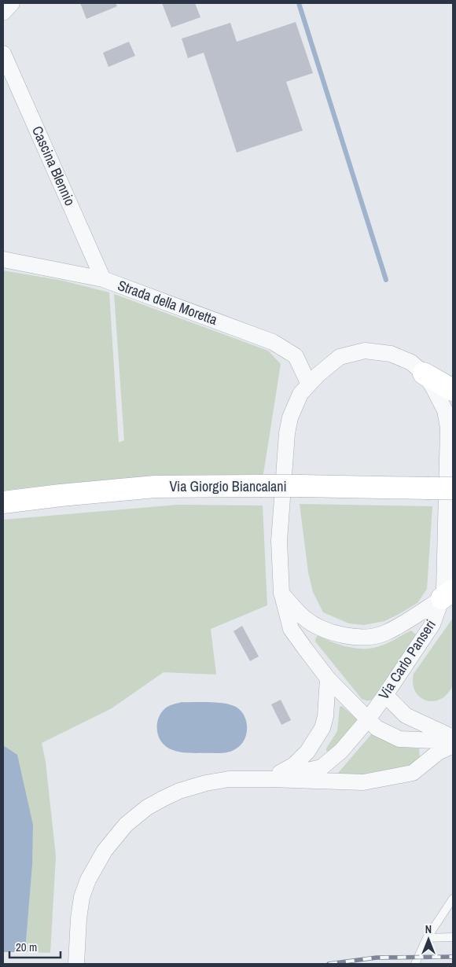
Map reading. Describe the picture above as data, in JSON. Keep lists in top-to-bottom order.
{
  "streets": {
    "main road": ["Via Giorgio Biancalani"],
    "street": ["Cascina Blennio", "Strada della Moretta", "Via Carlo Panseri"]
  },
  "crossings": [
    ["Cascina Blennio", "Strada della Moretta"],
    ["Strada della Moretta", "Via Carlo Panseri"]
  ],
  "scale_bar": "20 m",
  "north": "top"
}
